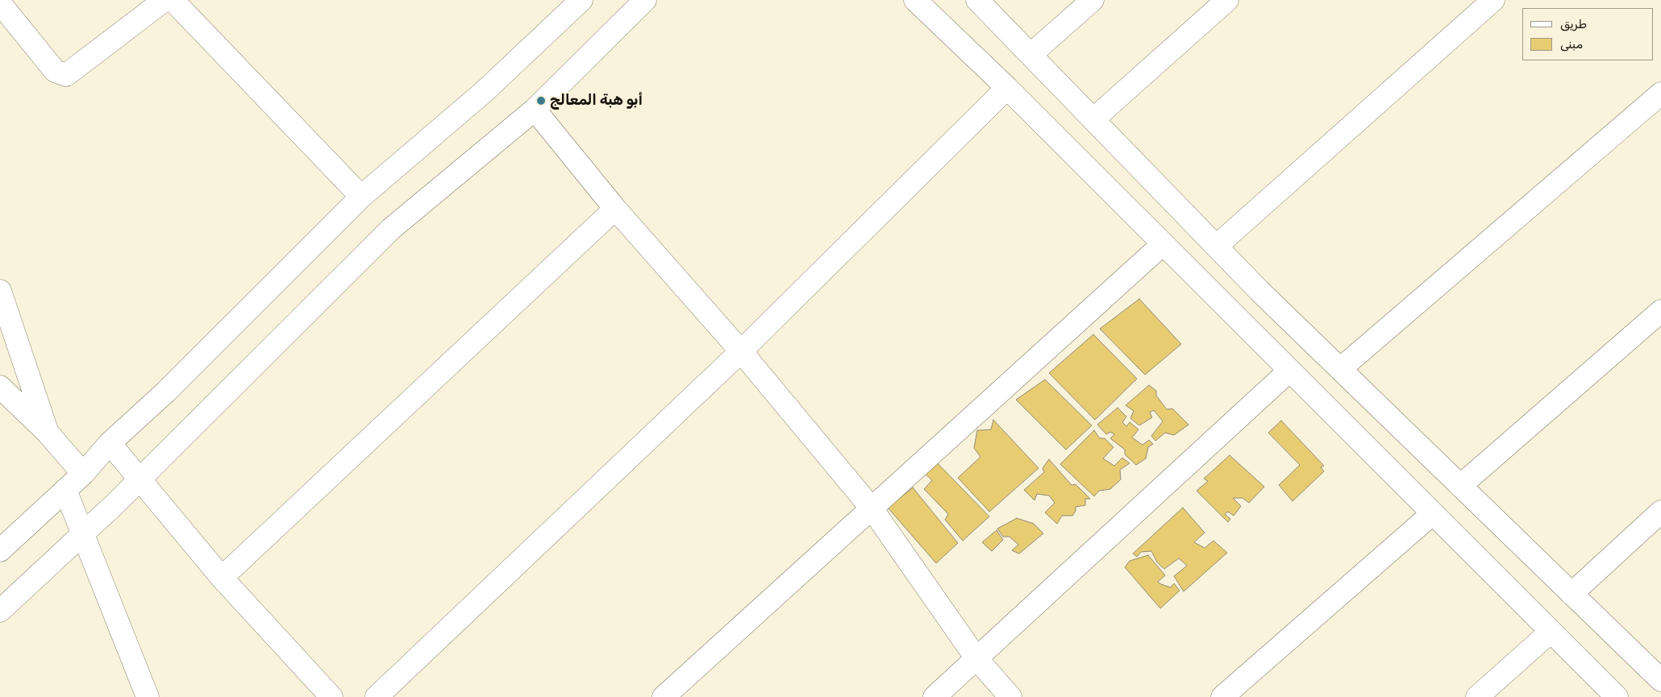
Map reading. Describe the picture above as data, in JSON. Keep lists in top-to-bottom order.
{
  "places": ["أبو هبة المعالج"],
  "legend": ["طريق", "مبنى"]
}
